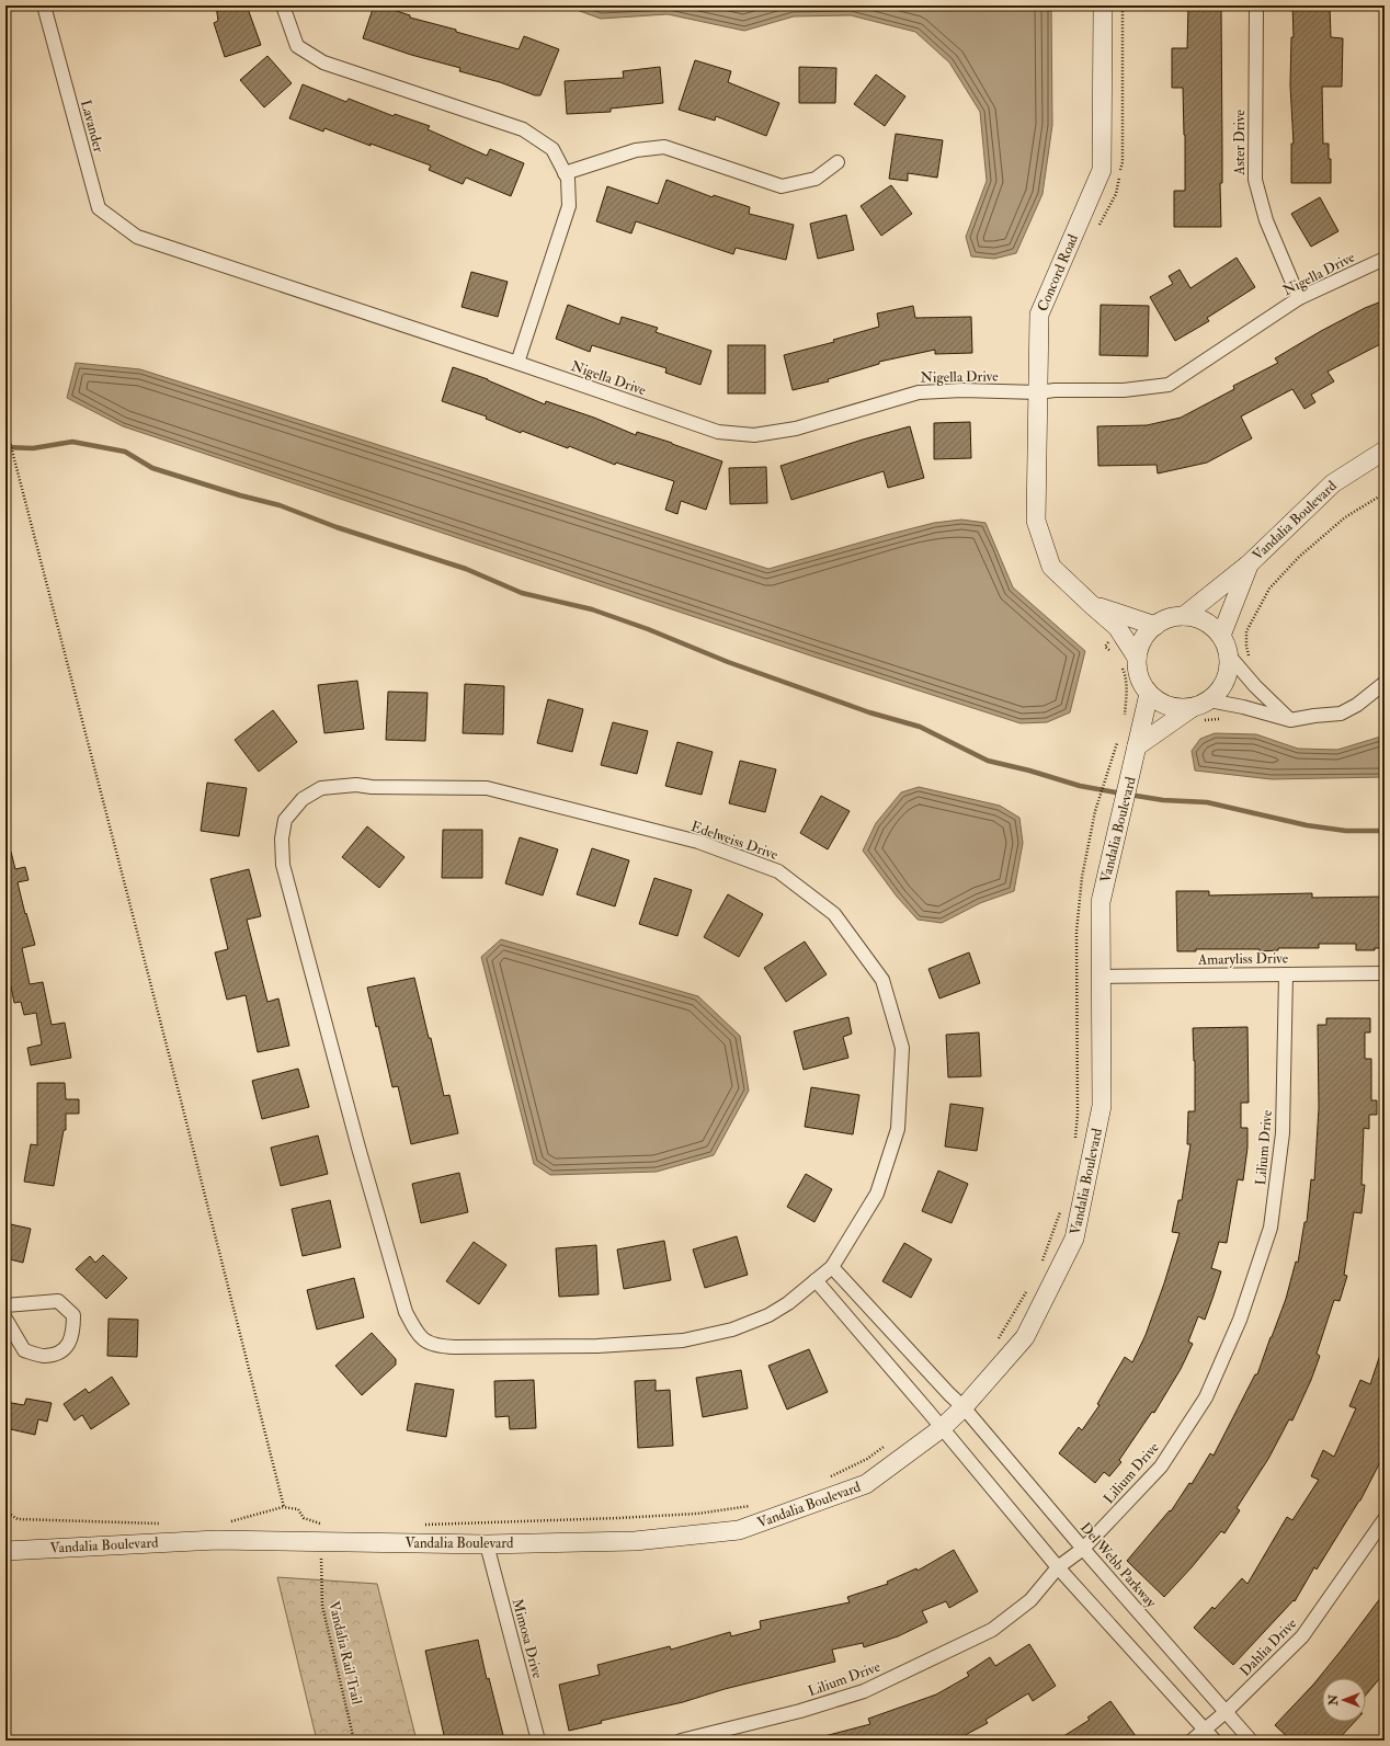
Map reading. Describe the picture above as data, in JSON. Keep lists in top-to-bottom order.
{
  "streets": {
    "street": [
      "Lavander",
      "Aster Drive",
      "Concord Road",
      "Nigella Drive",
      "Vandalia Boulevard",
      "Edelweiss Drive",
      "Amaryliss Drive",
      "Lilium Drive",
      "Del Webb Parkway",
      "Mimosa Drive",
      "Dahlia Drive"
    ],
    "path": ["Vandalia Rail Trail"]
  },
  "crossings": [
    ["Lavander", "Nigella Drive"],
    ["Aster Drive", "Nigella Drive"],
    ["Concord Road", "Nigella Drive"],
    ["Concord Road", "Vandalia Boulevard"],
    ["Vandalia Boulevard", "Amaryliss Drive"],
    ["Vandalia Boulevard", "Del Webb Parkway"],
    ["Vandalia Boulevard", "Mimosa Drive"],
    ["Vandalia Boulevard", "Vandalia Rail Trail"],
    ["Edelweiss Drive", "Del Webb Parkway"],
    ["Amaryliss Drive", "Lilium Drive"],
    ["Lilium Drive", "Del Webb Parkway"],
    ["Del Webb Parkway", "Dahlia Drive"]
  ],
  "north": "left"
}
